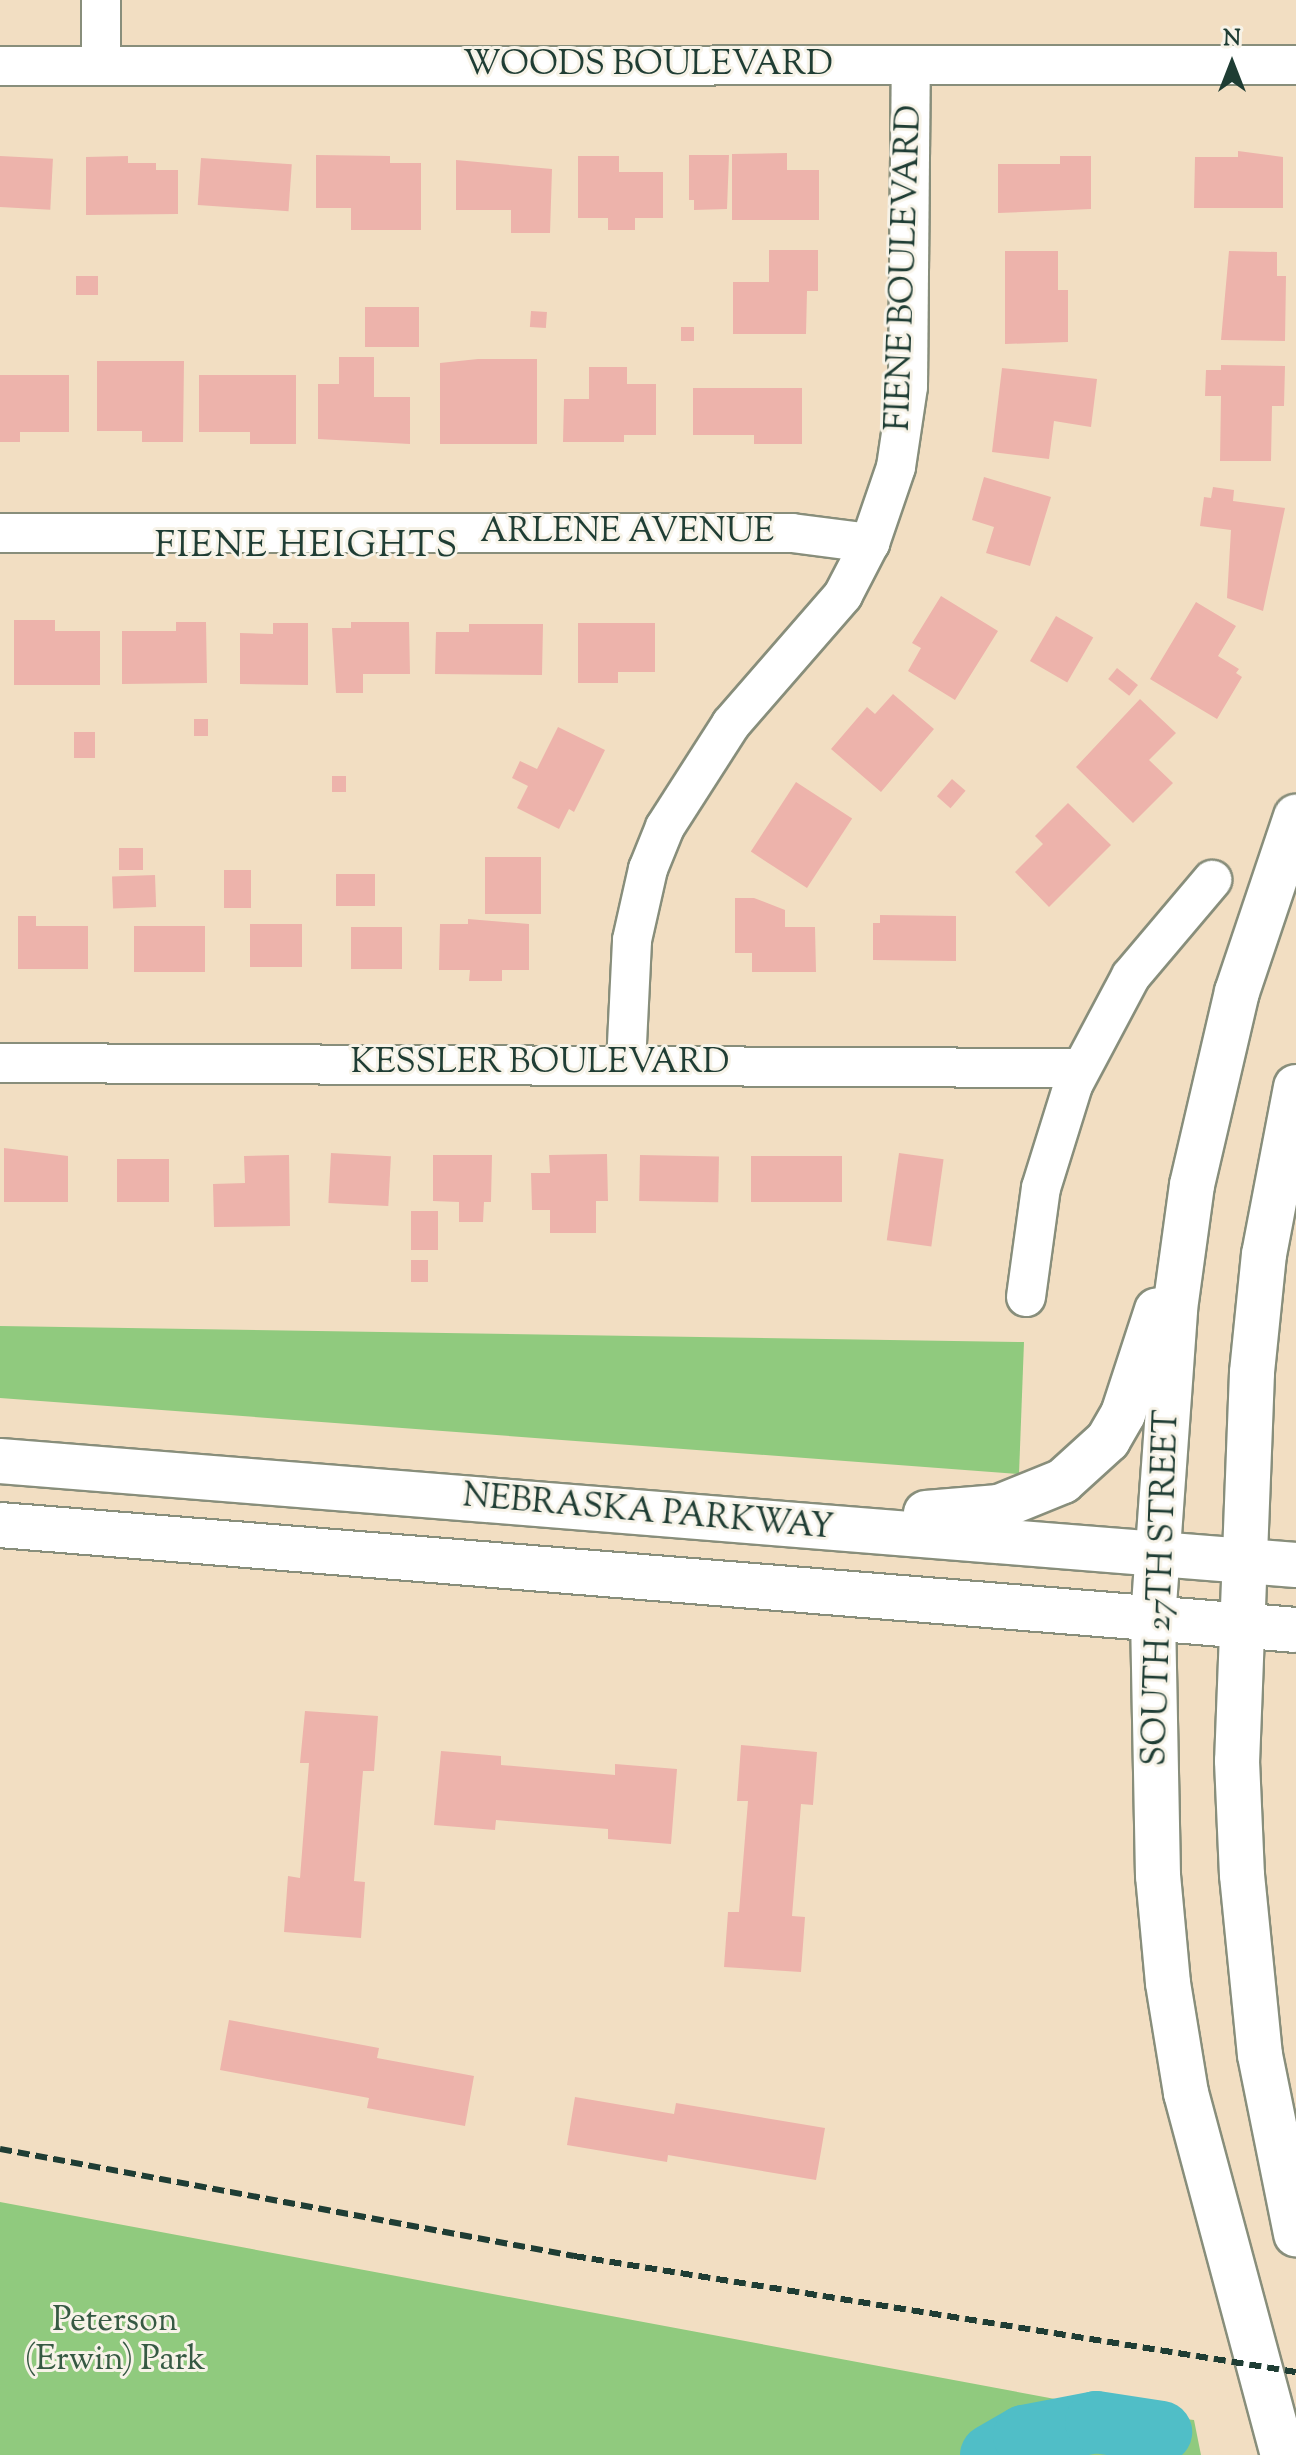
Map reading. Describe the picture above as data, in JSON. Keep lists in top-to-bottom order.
{
  "streets": {
    "main road": ["NEBRASKA PARKWAY", "SOUTH 27TH STREET"],
    "street": [
      "WOODS BOULEVARD",
      "FIENE BOULEVARD",
      "ARLENE AVENUE",
      "KESSLER BOULEVARD"
    ]
  },
  "crossings": [
    ["WOODS BOULEVARD", "FIENE BOULEVARD"],
    ["FIENE BOULEVARD", "ARLENE AVENUE"],
    ["FIENE BOULEVARD", "KESSLER BOULEVARD"],
    ["NEBRASKA PARKWAY", "SOUTH 27TH STREET"]
  ],
  "districts": ["FIENE HEIGHTS"],
  "parks": ["Peterson (Erwin) Park"],
  "north": "top"
}
